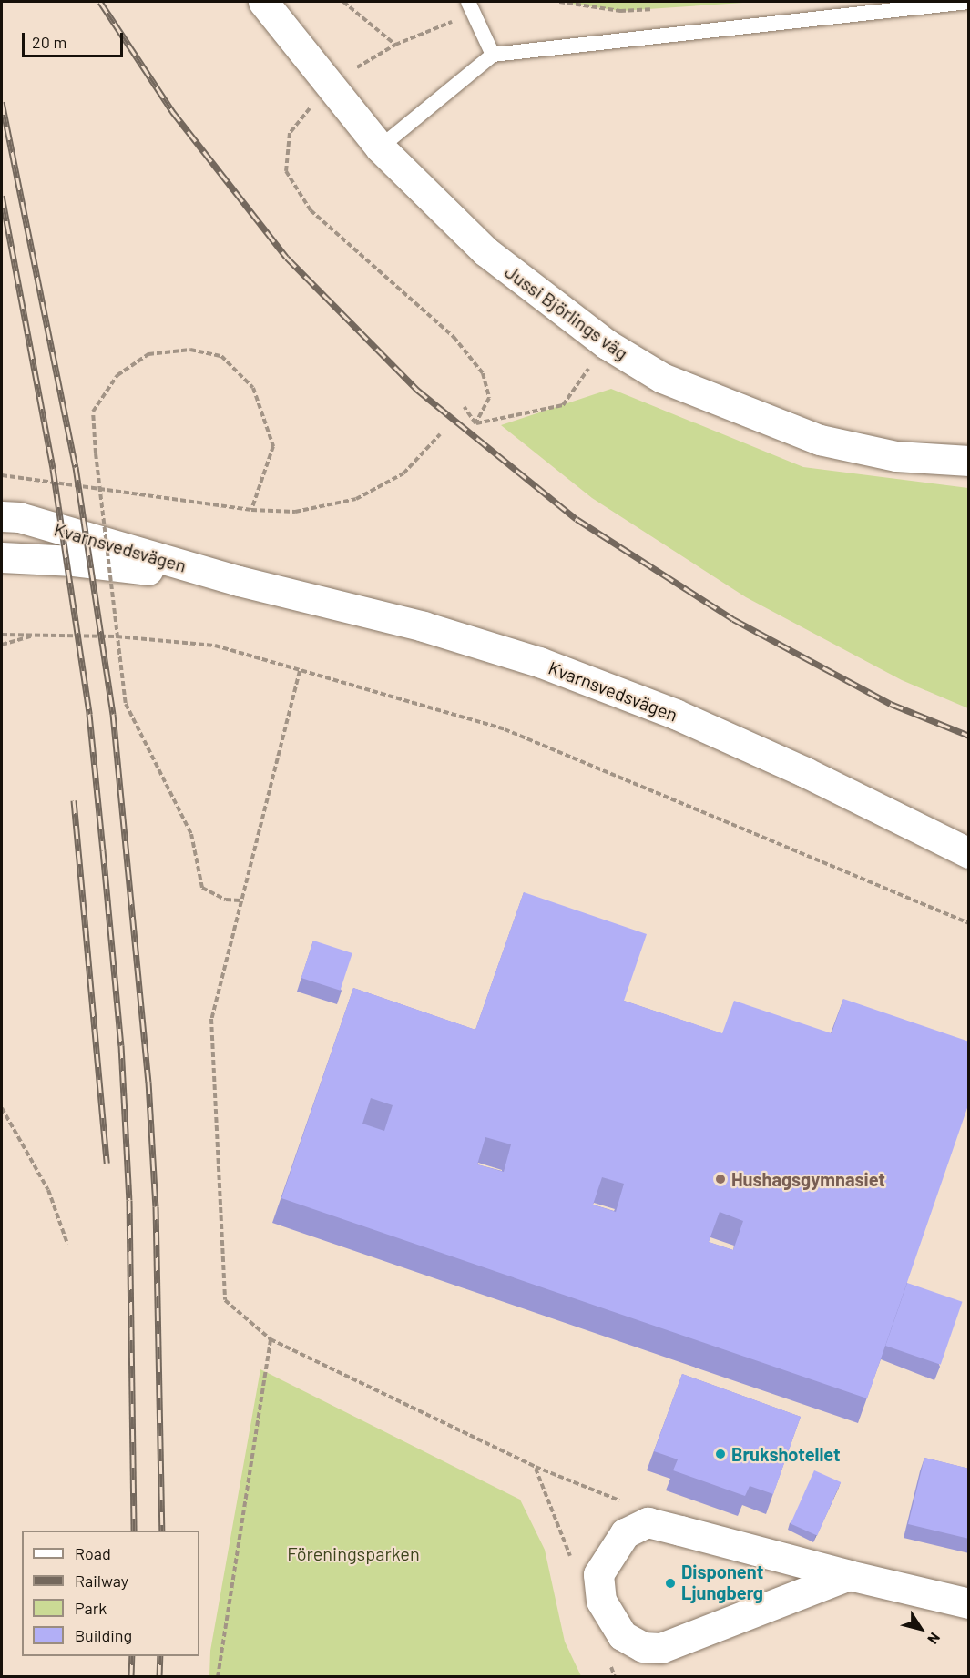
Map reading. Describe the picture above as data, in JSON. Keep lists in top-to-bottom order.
{
  "streets": {
    "street": ["Jussi Björlings väg", "Kvarnsvedsvägen"]
  },
  "parks": ["Föreningsparken"],
  "places": ["Hushagsgymnasiet", "Brukshotellet", "Disponent Ljungberg"],
  "legend": [
    "Road",
    "Railway",
    "Park",
    "Building"
  ],
  "scale_bar": "20 m",
  "north": "bottom right"
}
